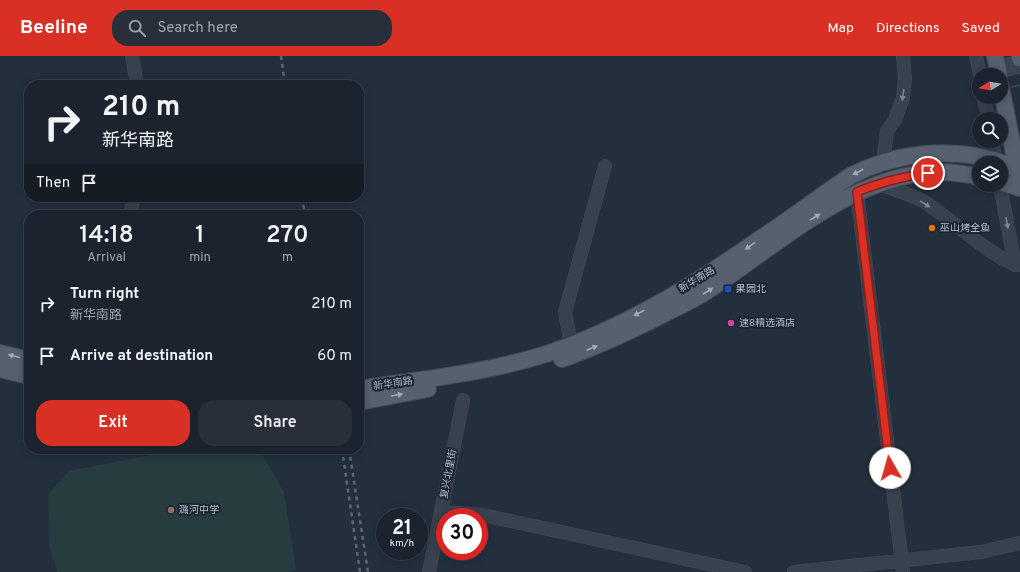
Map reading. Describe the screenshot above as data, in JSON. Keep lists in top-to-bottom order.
{
  "streets": {
    "main road": ["新华南路"],
    "street": ["复兴北里街"]
  },
  "places": {
    "other": ["巫山烤全鱼", "速8精选酒店", "潞河中学"],
    "transit": ["果园北"]
  },
  "north": "left",
  "page": {
    "header": "Beeline",
    "search": "Search here",
    "nav": ["Map", "Directions", "Saved"],
    "turn": ["210 m", "新华南路"],
    "then": "Then",
    "eta": [
      "14:18",
      "Arrival",
      "1",
      "min",
      "270",
      "m"
    ],
    "list": [
      {
        "name": "Turn right",
        "note": "新华南路",
        "value": "210 m"
      },
      {
        "name": "Arrive at destination",
        "value": "60 m"
      }
    ],
    "buttons": ["Exit", "Share"],
    "speed": "21 km/h",
    "limit": "30"
  }
}
